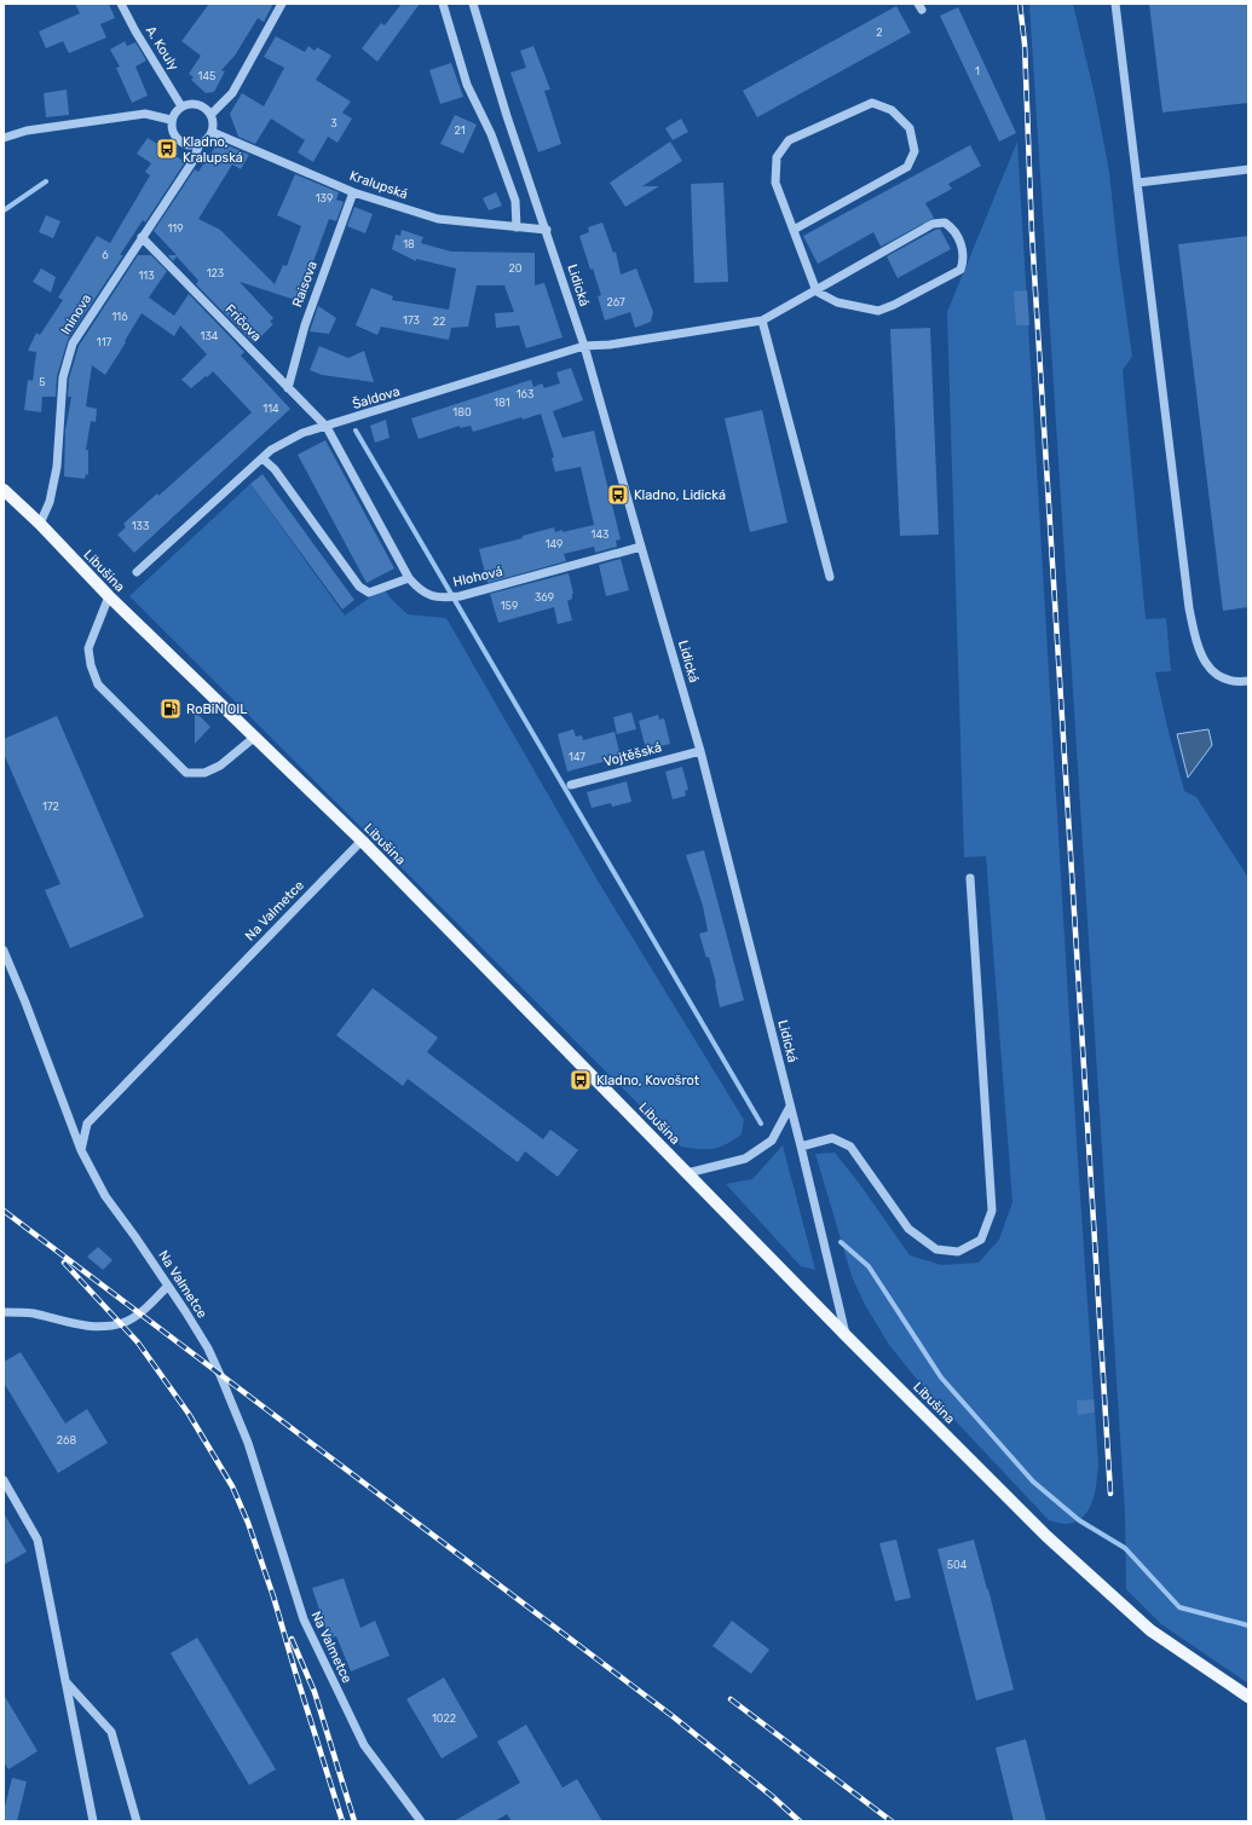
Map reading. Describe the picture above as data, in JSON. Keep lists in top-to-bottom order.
{
  "streets": {
    "main road": ["Libušina"],
    "street": [
      "A. Kouly",
      "Kralupská",
      "Raisova",
      "Lidická",
      "Ininova",
      "Fričova",
      "Šaldova",
      "Hlohová",
      "Vojtěšská",
      "Na Valmetce"
    ]
  },
  "crossings": [
    ["A. Kouly", "Kralupská"],
    ["A. Kouly", "Ininova"],
    ["Kralupská", "Raisova"],
    ["Kralupská", "Lidická"],
    ["Kralupská", "Ininova"],
    ["Raisova", "Fričova"],
    ["Lidická", "Šaldova"],
    ["Lidická", "Libušina"],
    ["Lidická", "Hlohová"],
    ["Lidická", "Vojtěšská"],
    ["Ininova", "Fričova"],
    ["Ininova", "Libušina"],
    ["Fričova", "Šaldova"],
    ["Fričova", "Hlohová"],
    ["Šaldova", "Hlohová"],
    ["Libušina", "Na Valmetce"]
  ],
  "places": {
    "bus stop": ["Kladno, Kralupská", "Kladno, Lidická", "Kladno, Kovošrot"],
    "fuel station": ["RoBiN OIL"]
  },
  "house_numbers": [
    "2",
    "1",
    "145",
    "3",
    "21",
    "139",
    "119",
    "18",
    "6",
    "20",
    "123",
    "113",
    "267",
    "116",
    "173",
    "22",
    "134",
    "117",
    "5",
    "163",
    "181",
    "114",
    "180",
    "133",
    "143",
    "149",
    "369",
    "159",
    "147",
    "172",
    "268",
    "504",
    "1022"
  ]
}
